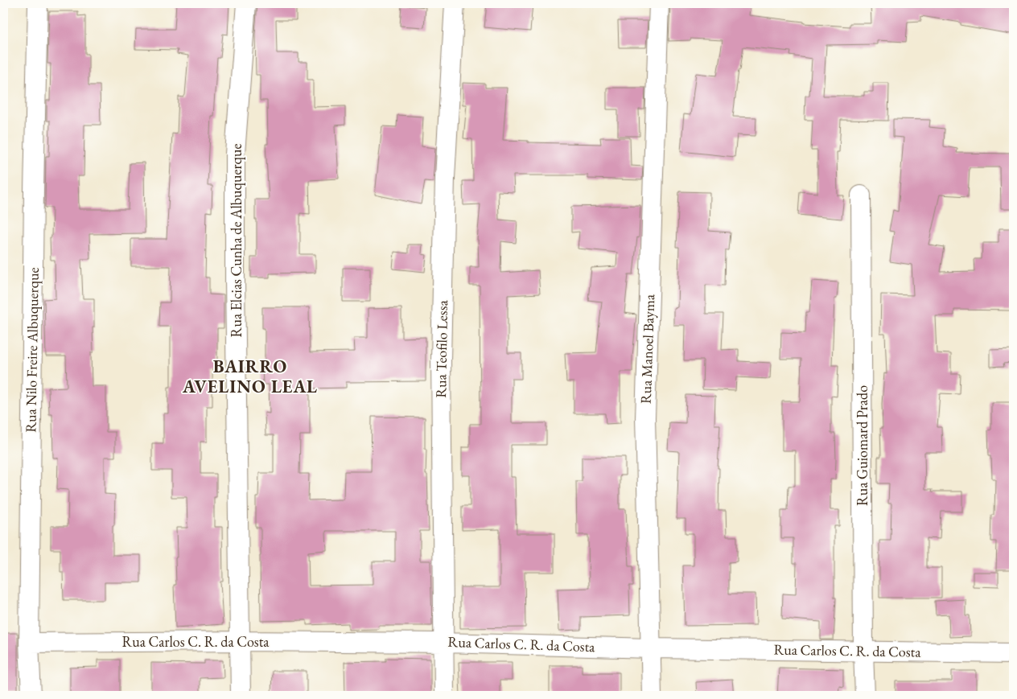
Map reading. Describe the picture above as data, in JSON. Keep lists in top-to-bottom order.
{
  "streets": {
    "street": [
      "Rua Elcias Cunha de Albuquerque",
      "Rua Teofilo Lessa",
      "Rua Manoel Bayma",
      "Rua Nilo Freire Albuquerque",
      "Rua Guiomard Prado",
      "Rua Carlos C. R. da Costa"
    ]
  },
  "crossings": [
    ["Rua Elcias Cunha de Albuquerque", "Rua Carlos C. R. da Costa"],
    ["Rua Teofilo Lessa", "Rua Carlos C. R. da Costa"],
    ["Rua Manoel Bayma", "Rua Carlos C. R. da Costa"],
    ["Rua Nilo Freire Albuquerque", "Rua Carlos C. R. da Costa"],
    ["Rua Guiomard Prado", "Rua Carlos C. R. da Costa"]
  ],
  "districts": ["BAIRRO AVELINO LEAL"]
}
